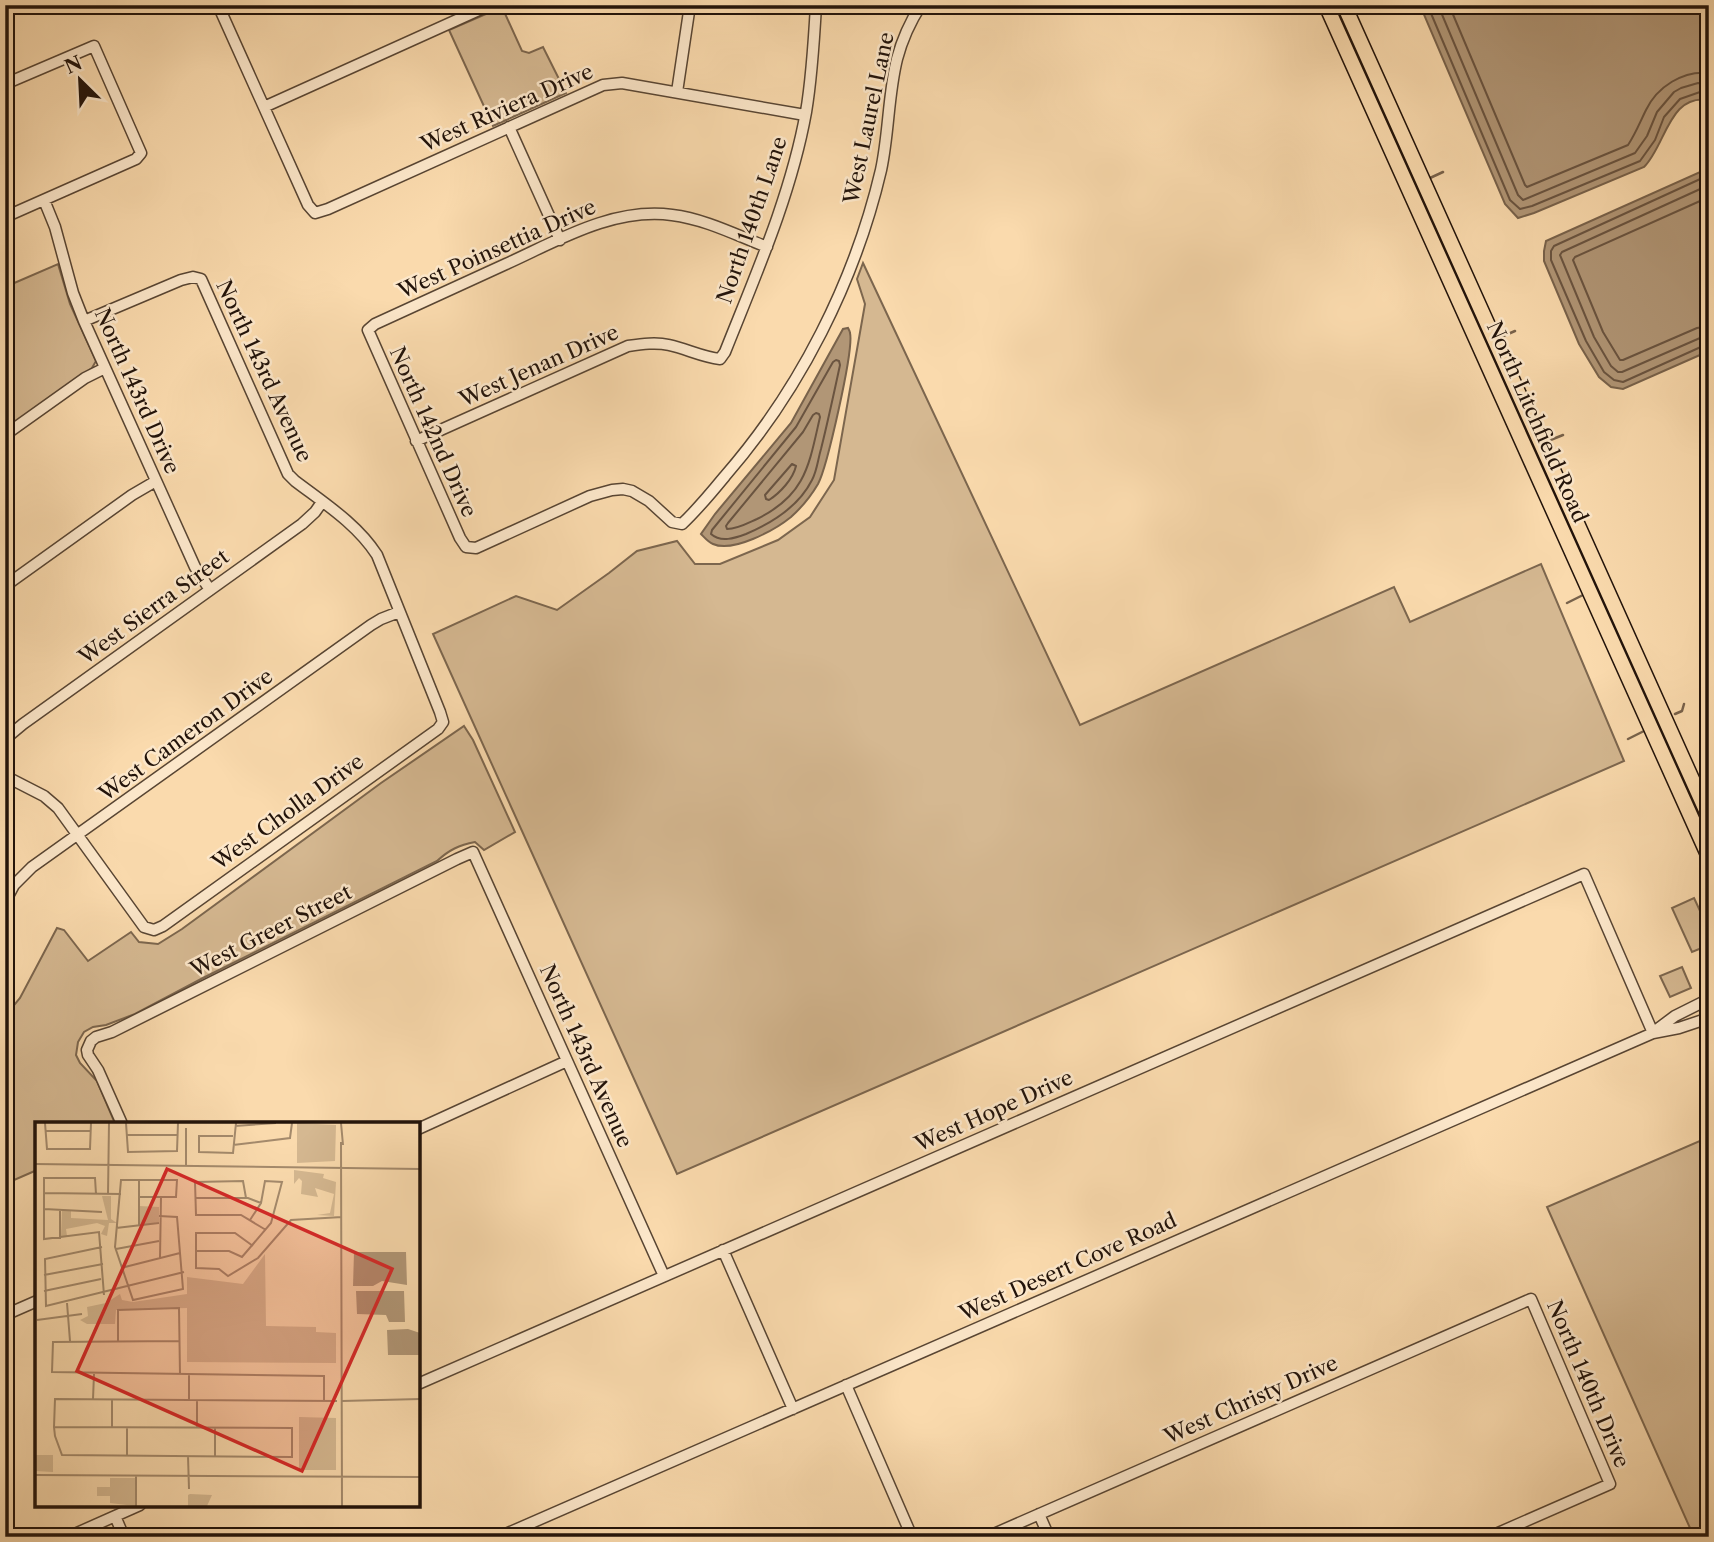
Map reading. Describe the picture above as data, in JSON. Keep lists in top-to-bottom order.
{
  "streets": {
    "main road": ["North Litchfield Road"],
    "street": [
      "West Riviera Drive",
      "West Laurel Lane",
      "North 140th Lane",
      "West Poinsettia Drive",
      "West Jenan Drive",
      "North 143rd Avenue",
      "North 143rd Drive",
      "North 142nd Drive",
      "West Sierra Street",
      "West Cameron Drive",
      "West Cholla Drive",
      "West Greer Street",
      "West Hope Drive",
      "West Desert Cove Road",
      "North 140th Drive",
      "West Christy Drive"
    ]
  },
  "crossings": [
    ["West Riviera Drive", "North 140th Lane"],
    ["West Laurel Lane", "North 142nd Drive"],
    ["North 140th Lane", "West Poinsettia Drive"],
    ["North 140th Lane", "West Jenan Drive"],
    ["West Poinsettia Drive", "North 142nd Drive"],
    ["West Jenan Drive", "North 142nd Drive"],
    ["North 143rd Avenue", "North 143rd Drive"],
    ["North 143rd Avenue", "West Sierra Street"],
    ["North 143rd Avenue", "West Cameron Drive"],
    ["North 143rd Avenue", "West Cholla Drive"],
    ["North 143rd Avenue", "West Greer Street"],
    ["North 143rd Avenue", "West Hope Drive"],
    ["North 143rd Drive", "West Sierra Street"],
    ["West Cameron Drive", "West Cholla Drive"],
    ["West Hope Drive", "West Desert Cove Road"],
    ["North 140th Drive", "West Christy Drive"]
  ],
  "north": "top left"
}
